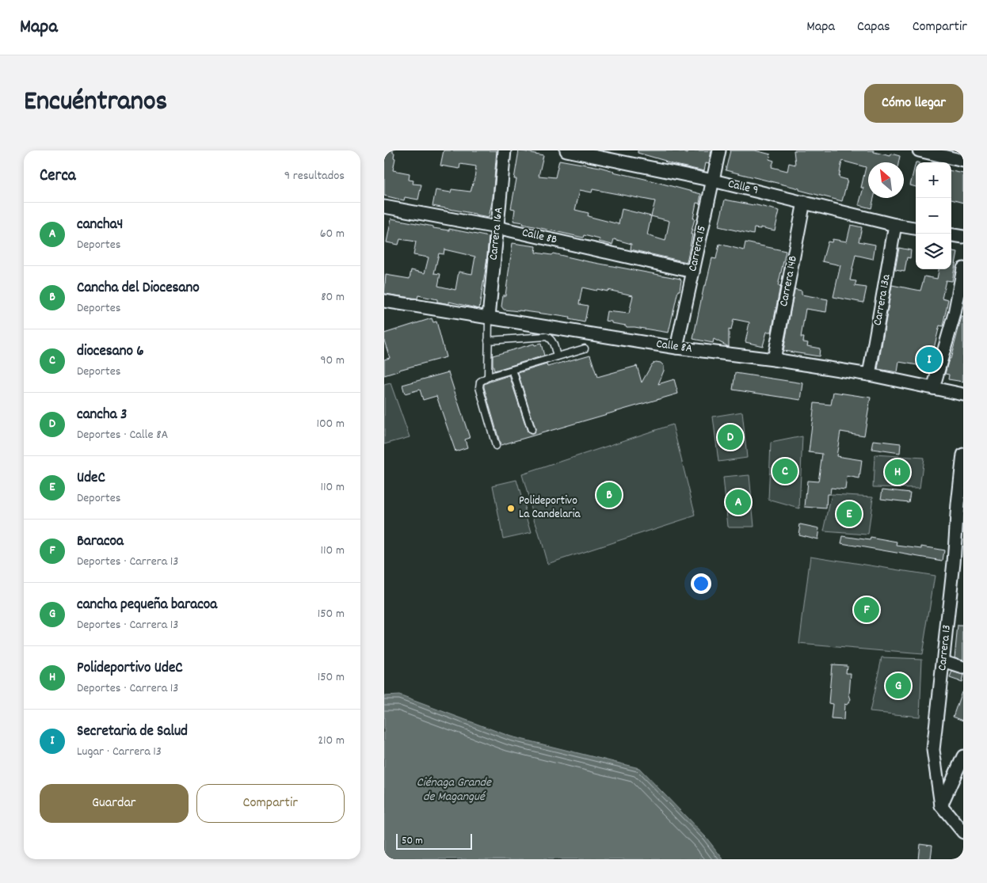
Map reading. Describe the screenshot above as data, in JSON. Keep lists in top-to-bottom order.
{
  "streets": {
    "street": [
      "Calle 9",
      "Carrera 16A",
      "Calle 8B",
      "Carrera 15",
      "Carrera 14B",
      "Carrera 13a",
      "Calle 8A",
      "Carrera 13"
    ]
  },
  "crossings": [
    ["Calle 9", "Carrera 15"],
    ["Calle 9", "Carrera 14B"],
    ["Calle 9", "Carrera 13a"],
    ["Carrera 16A", "Calle 8B"],
    ["Carrera 16A", "Calle 8A"],
    ["Calle 8B", "Carrera 15"],
    ["Carrera 15", "Calle 8A"],
    ["Carrera 14B", "Calle 8A"],
    ["Carrera 13a", "Calle 8A"]
  ],
  "water": ["Ciénaga Grande de Magangué"],
  "places": ["Polideportivo La Candelaria"],
  "scale_bar": "50 m",
  "north": "top left",
  "page": {
    "header": "Mapa",
    "nav": ["Mapa", "Capas", "Compartir"],
    "title": "Encuéntranos",
    "buttons": [
      "Cómo llegar",
      ["Guardar", "Compartir"]
    ],
    "heading": ["Cerca", "9 resultados"],
    "map_buttons": ["+", "−"],
    "list": [
      {
        "mark": "A",
        "name": "cancha4",
        "note": "Deportes",
        "value": "60 m"
      },
      {
        "mark": "B",
        "name": "Cancha del Diocesano",
        "note": "Deportes",
        "value": "80 m"
      },
      {
        "mark": "C",
        "name": "diocesano 6",
        "note": "Deportes",
        "value": "90 m"
      },
      {
        "mark": "D",
        "name": "cancha 3",
        "note": "Deportes · Calle 8A",
        "value": "100 m"
      },
      {
        "mark": "E",
        "name": "UdeC",
        "note": "Deportes",
        "value": "110 m"
      },
      {
        "mark": "F",
        "name": "Baracoa",
        "note": "Deportes · Carrera 13",
        "value": "110 m"
      },
      {
        "mark": "G",
        "name": "cancha pequeña baracoa",
        "note": "Deportes · Carrera 13",
        "value": "150 m"
      },
      {
        "mark": "H",
        "name": "Polideportivo UdeC",
        "note": "Deportes · Carrera 13",
        "value": "150 m"
      },
      {
        "mark": "I",
        "name": "Secretaria de Salud",
        "note": "Lugar · Carrera 13",
        "value": "210 m"
      }
    ],
    "pins": [
      "I",
      "D",
      "C",
      "H",
      "B",
      "A",
      "E",
      "F",
      "G"
    ],
    "scale": "50 m"
  }
}
